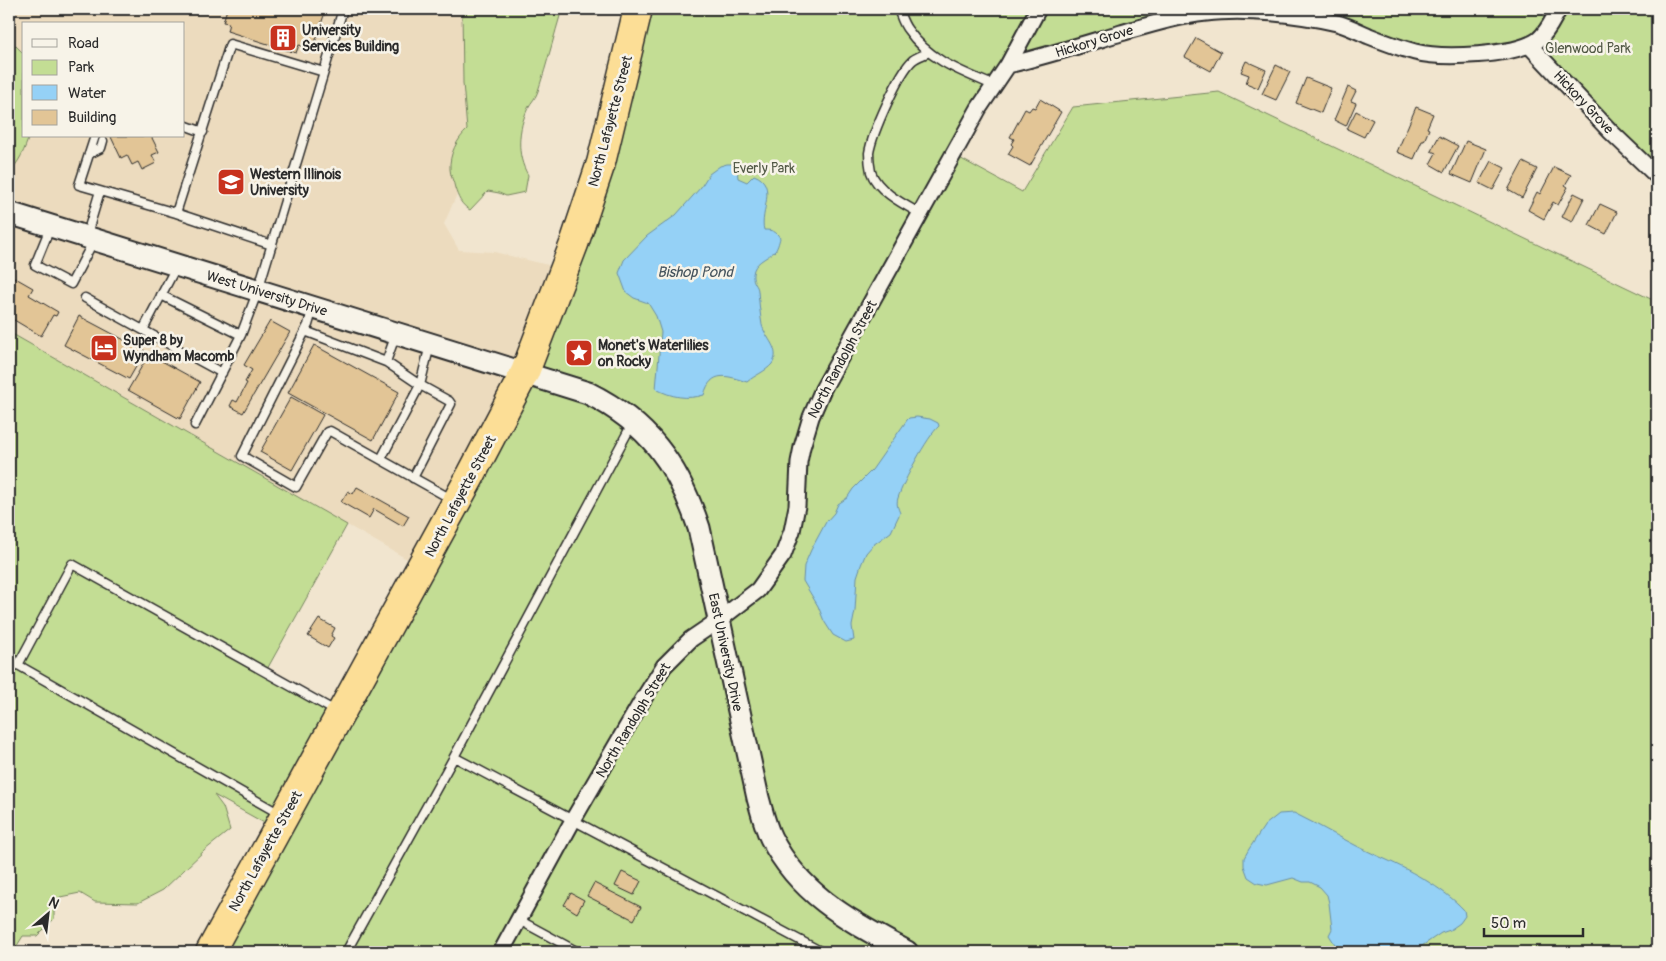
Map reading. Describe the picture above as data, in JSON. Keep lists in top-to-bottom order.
{
  "streets": {
    "highway": ["North Lafayette Street"],
    "main road": ["West University Drive", "East University Drive"],
    "street": ["Hickory Grove", "North Randolph Street"]
  },
  "crossings": [
    ["Hickory Grove", "North Randolph Street"],
    ["North Lafayette Street", "West University Drive"],
    ["North Lafayette Street", "East University Drive"],
    ["West University Drive", "East University Drive"],
    ["North Randolph Street", "East University Drive"]
  ],
  "water": ["Bishop Pond"],
  "parks": ["Glenwood Park", "Everly Park"],
  "places": {
    "building": ["University Services Building"],
    "school or university": ["Western Illinois University"],
    "hotel": ["Super 8 by Wyndham Macomb"],
    "place": ["Monet's Waterlilies on Rocky"]
  },
  "legend": [
    "Road",
    "Park",
    "Water",
    "Building"
  ],
  "scale_bar": "50 m",
  "north": "top right"
}
